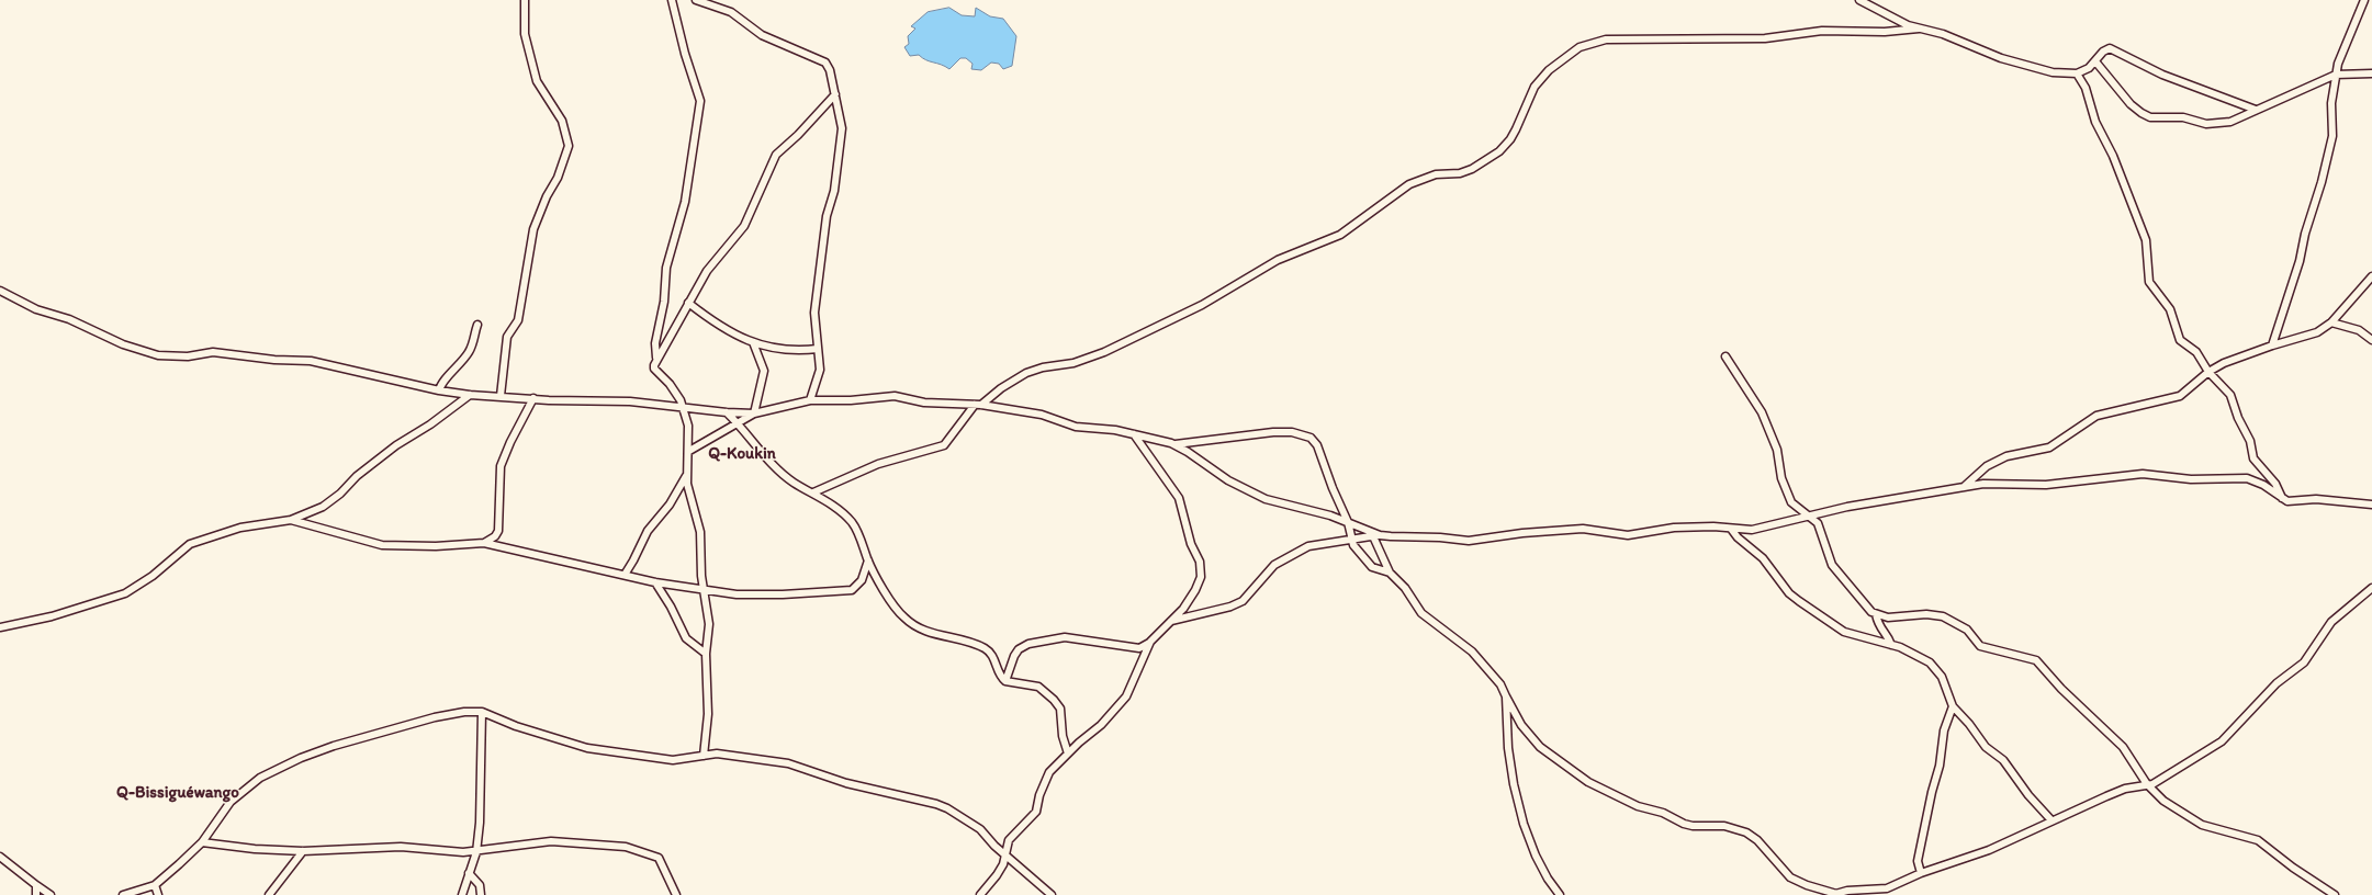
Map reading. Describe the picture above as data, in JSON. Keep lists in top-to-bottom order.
{
  "districts": ["Q-Koukin", "Q-Bissiguéwango"]
}
